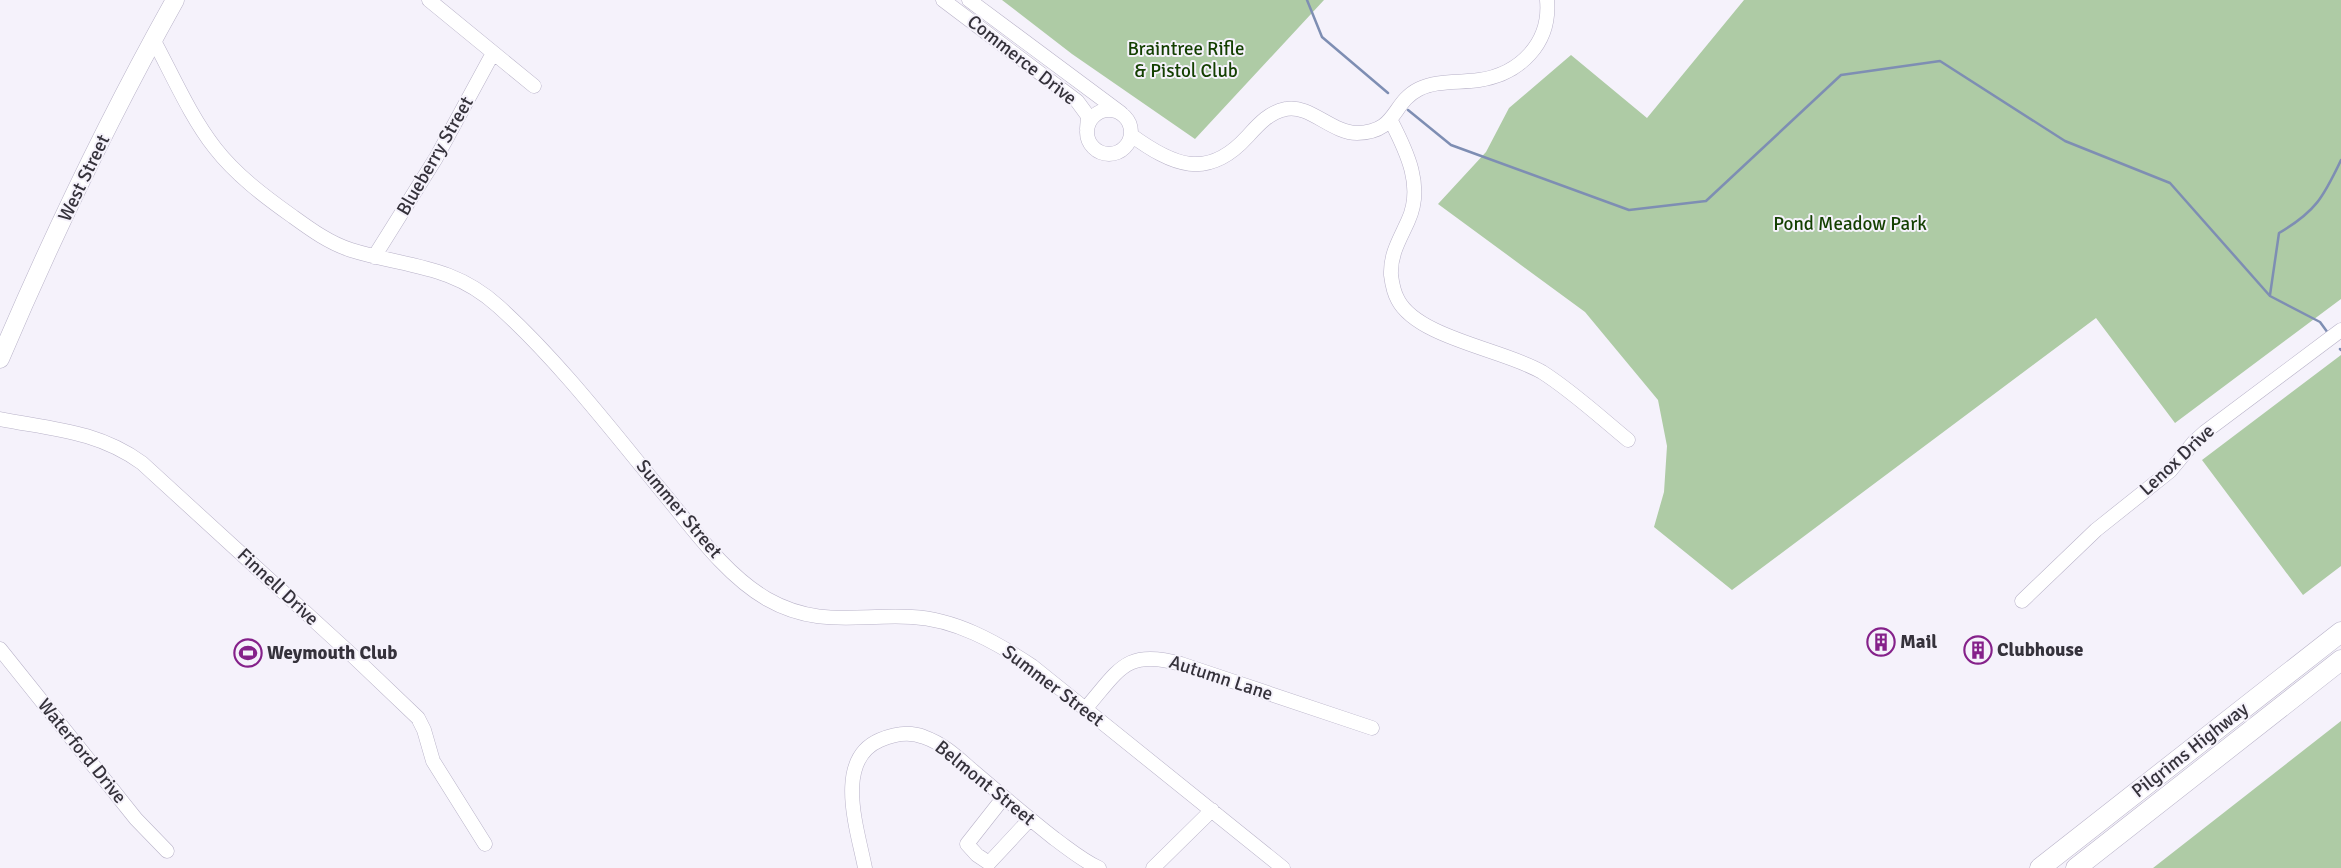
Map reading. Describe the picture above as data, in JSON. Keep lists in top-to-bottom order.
{
  "streets": {
    "highway": ["Pilgrims Highway"],
    "main road": ["West Street"],
    "street": [
      "Commerce Drive",
      "Blueberry Street",
      "Lenox Drive",
      "Summer Street",
      "Finnell Drive",
      "Autumn Lane",
      "Waterford Drive",
      "Belmont Street"
    ]
  },
  "crossings": [
    ["Blueberry Street", "Summer Street"],
    ["West Street", "Summer Street"],
    ["Summer Street", "Autumn Lane"]
  ],
  "parks": ["Braintree Rifle & Pistol Club", "Pond Meadow Park"],
  "places": {
    "building": ["Mail", "Clubhouse"],
    "sports": ["Weymouth Club"]
  }
}
